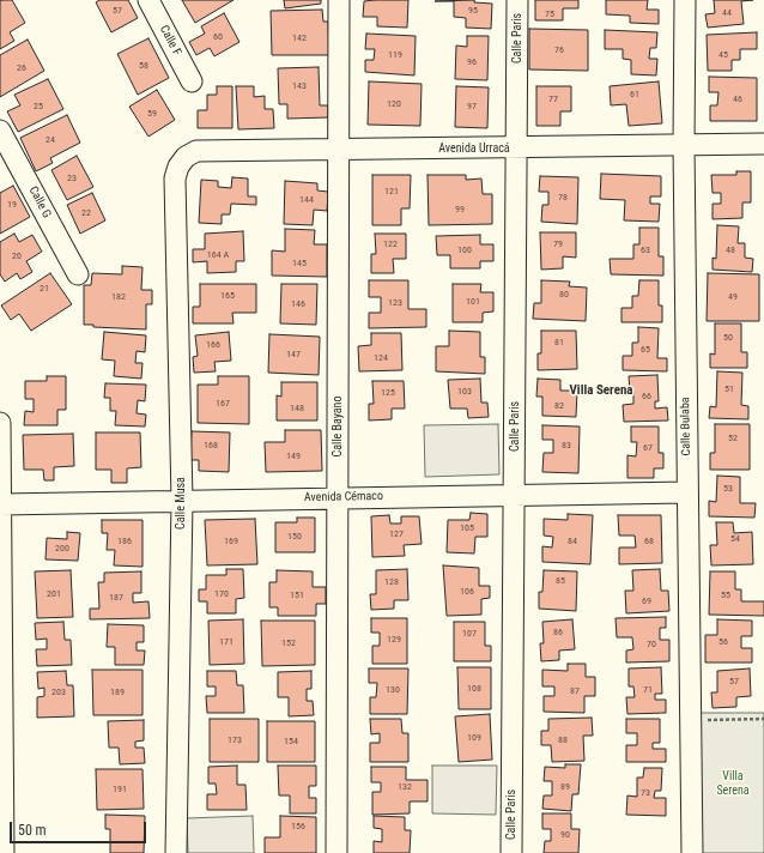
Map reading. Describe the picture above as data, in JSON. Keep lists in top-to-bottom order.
{
  "streets": {
    "street": [
      "Calle Paris",
      "Calle F",
      "Avenida Urracá",
      "Calle G",
      "Calle Bayano",
      "Calle Bulaba",
      "Avenida Cémaco",
      "Calle Musa"
    ]
  },
  "crossings": [
    ["Calle Paris", "Avenida Urracá"],
    ["Calle Paris", "Avenida Cémaco"],
    ["Avenida Urracá", "Calle Bayano"],
    ["Avenida Urracá", "Calle Bulaba"],
    ["Avenida Urracá", "Calle Musa"],
    ["Calle Bayano", "Avenida Cémaco"],
    ["Calle Bulaba", "Avenida Cémaco"],
    ["Avenida Cémaco", "Calle Musa"]
  ],
  "districts": ["Villa Serena"],
  "parks": ["Villa Serena"],
  "house_numbers": [
    "57",
    "95",
    "44",
    "75",
    "60",
    "142",
    "76",
    "119",
    "45",
    "96",
    "58",
    "26",
    "143",
    "61",
    "77",
    "46",
    "120",
    "25",
    "97",
    "59",
    "24",
    "23",
    "121",
    "78",
    "144",
    "19",
    "99",
    "22",
    "122",
    "79",
    "100",
    "63",
    "48",
    "164 A",
    "20",
    "145",
    "21",
    "80",
    "165",
    "182",
    "49",
    "101",
    "123",
    "146",
    "50",
    "81",
    "166",
    "65",
    "147",
    "124",
    "51",
    "103",
    "125",
    "66",
    "167",
    "82",
    "148",
    "52",
    "168",
    "83",
    "67",
    "149",
    "53",
    "105",
    "127",
    "150",
    "54",
    "186",
    "169",
    "84",
    "68",
    "200",
    "85",
    "128",
    "106",
    "201",
    "170",
    "151",
    "55",
    "187",
    "69",
    "86",
    "107",
    "129",
    "171",
    "56",
    "152",
    "70",
    "57",
    "108",
    "130",
    "71",
    "87",
    "203",
    "189",
    "109",
    "173",
    "88",
    "154",
    "132",
    "89",
    "191",
    "73",
    "156",
    "90"
  ],
  "scale_bar": "50 m"
}
